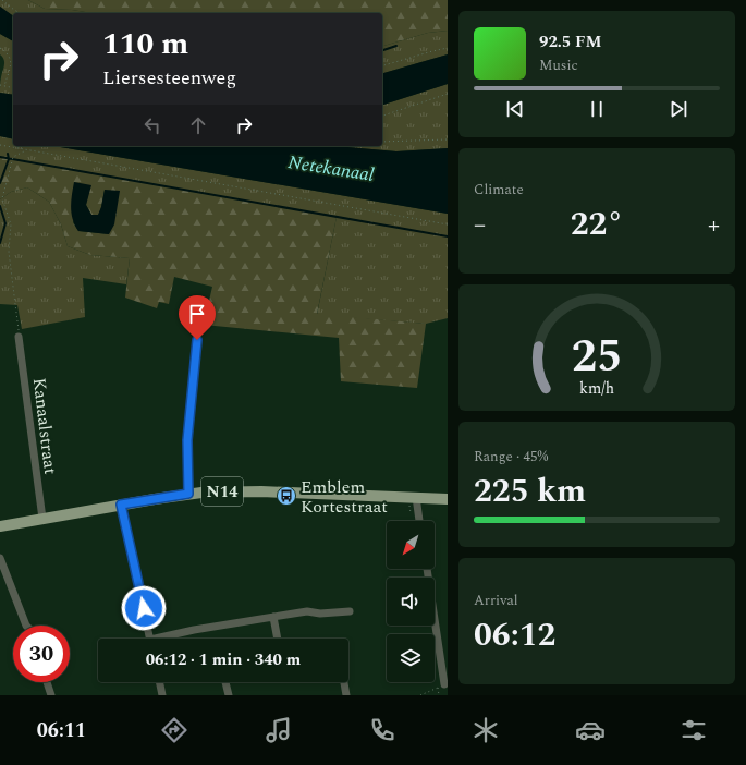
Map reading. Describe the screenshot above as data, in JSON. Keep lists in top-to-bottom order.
{
  "streets": {
    "main road": ["N14"],
    "street": ["Kanaalstraat"]
  },
  "crossings": [
    ["Kanaalstraat", "N14"]
  ],
  "water": ["Netekanaal"],
  "places": {
    "bus stop": ["Emblem Kortestraat"]
  },
  "north": "bottom left",
  "page": {
    "turn": ["110 m", "Liersesteenweg"],
    "song": ["92.5 FM", "Music"],
    "tile": [
      "Climate",
      ["Range · 45%", "225 km"],
      ["Arrival", "06:12"]
    ],
    "heat": ["−", "22°", "+"],
    "limit": "30",
    "trip": "06:12 · 1 min · 340 m",
    "tabs": "06:11",
    "gauge": ["25", "km/h"]
  }
}
